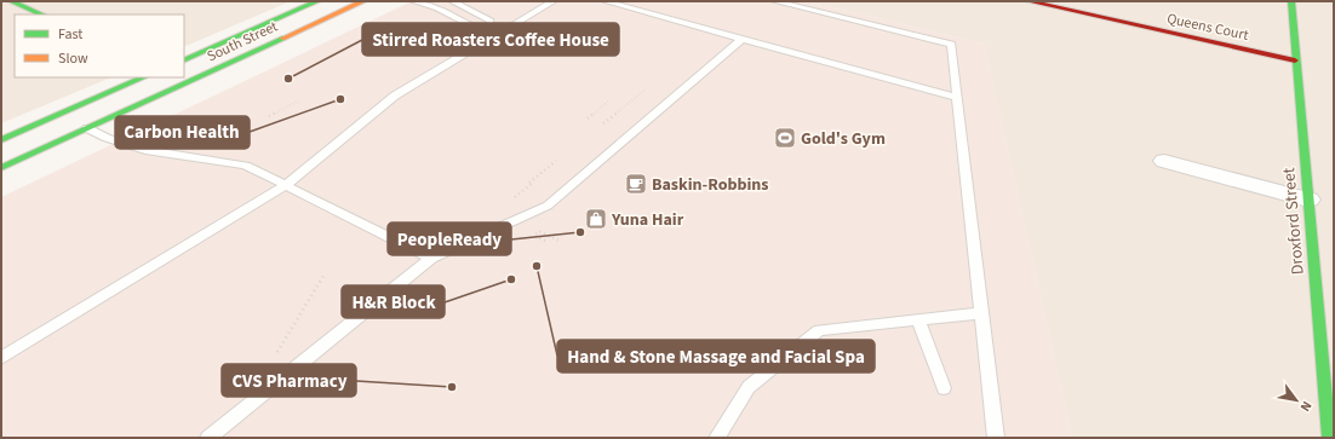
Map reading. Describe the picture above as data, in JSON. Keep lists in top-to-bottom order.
{
  "streets": {
    "street": ["Queens Court", "South Street", "Droxford Street"]
  },
  "crossings": [
    ["Queens Court", "Droxford Street"]
  ],
  "places": {
    "other": [
      "Stirred Roasters Coffee House",
      "Carbon Health",
      "PeopleReady",
      "Hand & Stone Massage and Facial Spa",
      "H&R Block",
      "CVS Pharmacy"
    ],
    "sports": ["Gold's Gym"],
    "cafe": ["Baskin-Robbins"],
    "shop": ["Yuna Hair"]
  },
  "legend": ["Fast", "Slow"],
  "north": "bottom right"
}
